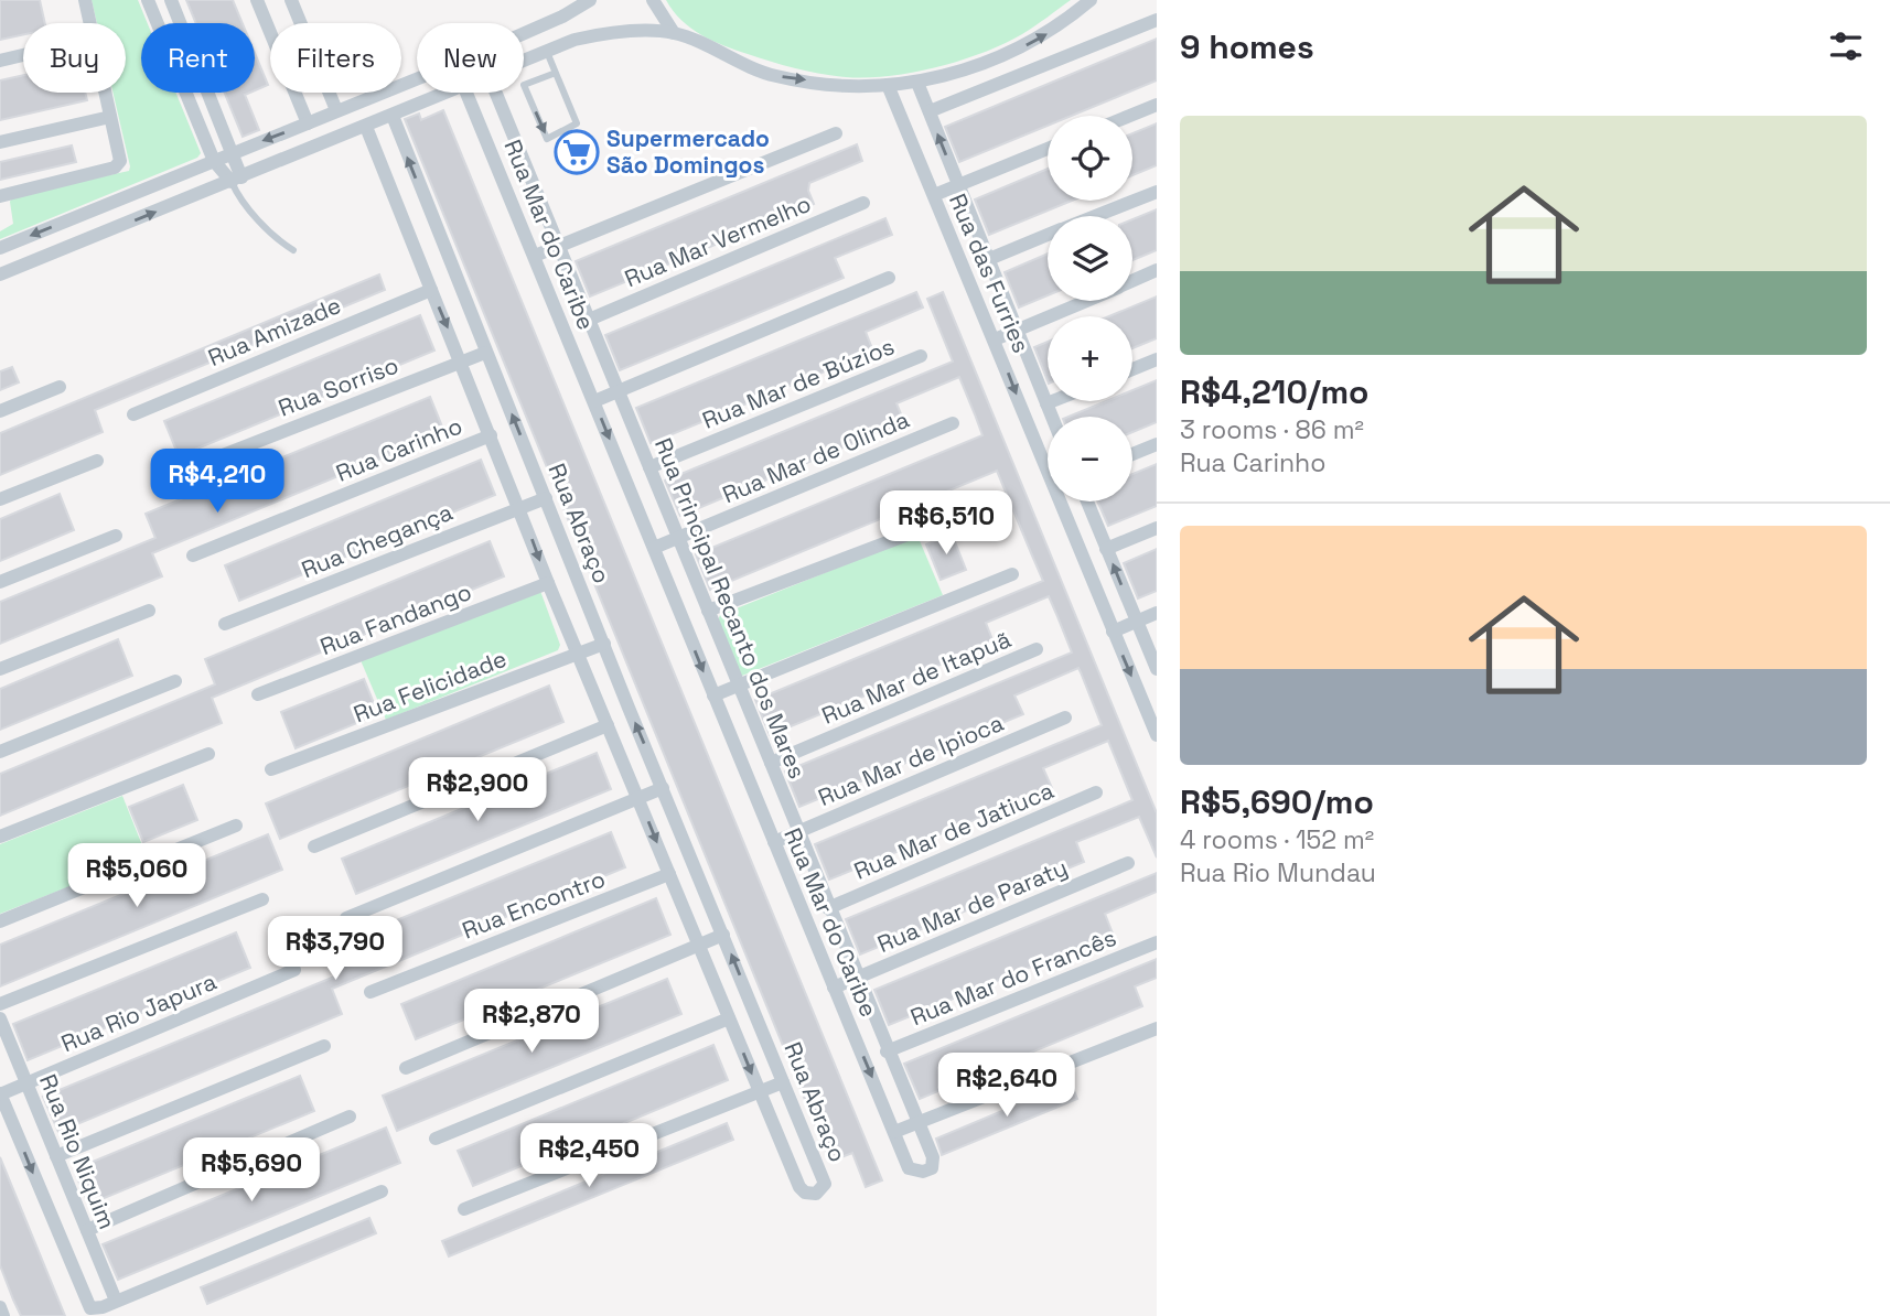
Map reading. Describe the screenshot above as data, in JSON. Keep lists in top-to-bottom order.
{
  "streets": {
    "street": [
      "Rua Mar do Caribe",
      "Rua Mar Vermelho",
      "Rua das Furries",
      "Rua Amizade",
      "Rua Mar de Búzios",
      "Rua Sorriso",
      "Rua Carinho",
      "Rua Mar de Olinda",
      "Rua Abraço",
      "Rua Chegança",
      "Rua Principal Recanto dos Mares",
      "Rua Fandango",
      "Rua Mar de Itapuã",
      "Rua Felicidade",
      "Rua Mar de Ipioca",
      "Rua Mar de Jatiuca",
      "Rua Encontro",
      "Rua Mar de Paraty",
      "Rua Mar do Francês",
      "Rua Rio Japura",
      "Rua Rio Niquim"
    ]
  },
  "crossings": [
    ["Rua Mar do Caribe", "Rua Mar de Olinda"],
    ["Rua Mar do Caribe", "Rua Principal Recanto dos Mares"],
    ["Rua Mar do Caribe", "Rua Mar de Ipioca"],
    ["Rua Mar do Caribe", "Rua Mar de Paraty"],
    ["Rua Mar Vermelho", "Rua Principal Recanto dos Mares"],
    ["Rua Amizade", "Rua Abraço"],
    ["Rua Mar de Búzios", "Rua Principal Recanto dos Mares"],
    ["Rua Sorriso", "Rua Abraço"],
    ["Rua Carinho", "Rua Abraço"],
    ["Rua Mar de Olinda", "Rua Principal Recanto dos Mares"],
    ["Rua Abraço", "Rua Chegança"],
    ["Rua Abraço", "Rua Fandango"],
    ["Rua Abraço", "Rua Felicidade"],
    ["Rua Abraço", "Rua Encontro"],
    ["Rua Principal Recanto dos Mares", "Rua Mar de Itapuã"],
    ["Rua Principal Recanto dos Mares", "Rua Mar de Ipioca"],
    ["Rua Principal Recanto dos Mares", "Rua Mar de Jatiuca"],
    ["Rua Principal Recanto dos Mares", "Rua Mar de Paraty"],
    ["Rua Principal Recanto dos Mares", "Rua Mar do Francês"],
    ["Rua Rio Japura", "Rua Rio Niquim"]
  ],
  "one_way": ["Rua Mar do Caribe"],
  "places": {
    "supermarket": ["Supermercado São Domingos"]
  },
  "page": {
    "heading": "9 homes",
    "chip": [
      "Buy",
      "Rent",
      "Filters",
      "New"
    ],
    "list": [
      {
        "name": "R$4,210/mo",
        "note": "3 rooms · 86 m² · Rua Carinho"
      },
      {
        "name": "R$5,690/mo",
        "note": "4 rooms · 152 m² · Rua Rio Mundau"
      }
    ],
    "map_buttons": ["+", "−"],
    "price": [
      "R$4,210",
      "R$6,510",
      "R$2,900",
      "R$5,060",
      "R$3,790",
      "R$2,870",
      "R$2,640",
      "R$2,450",
      "R$5,690"
    ]
  }
}
